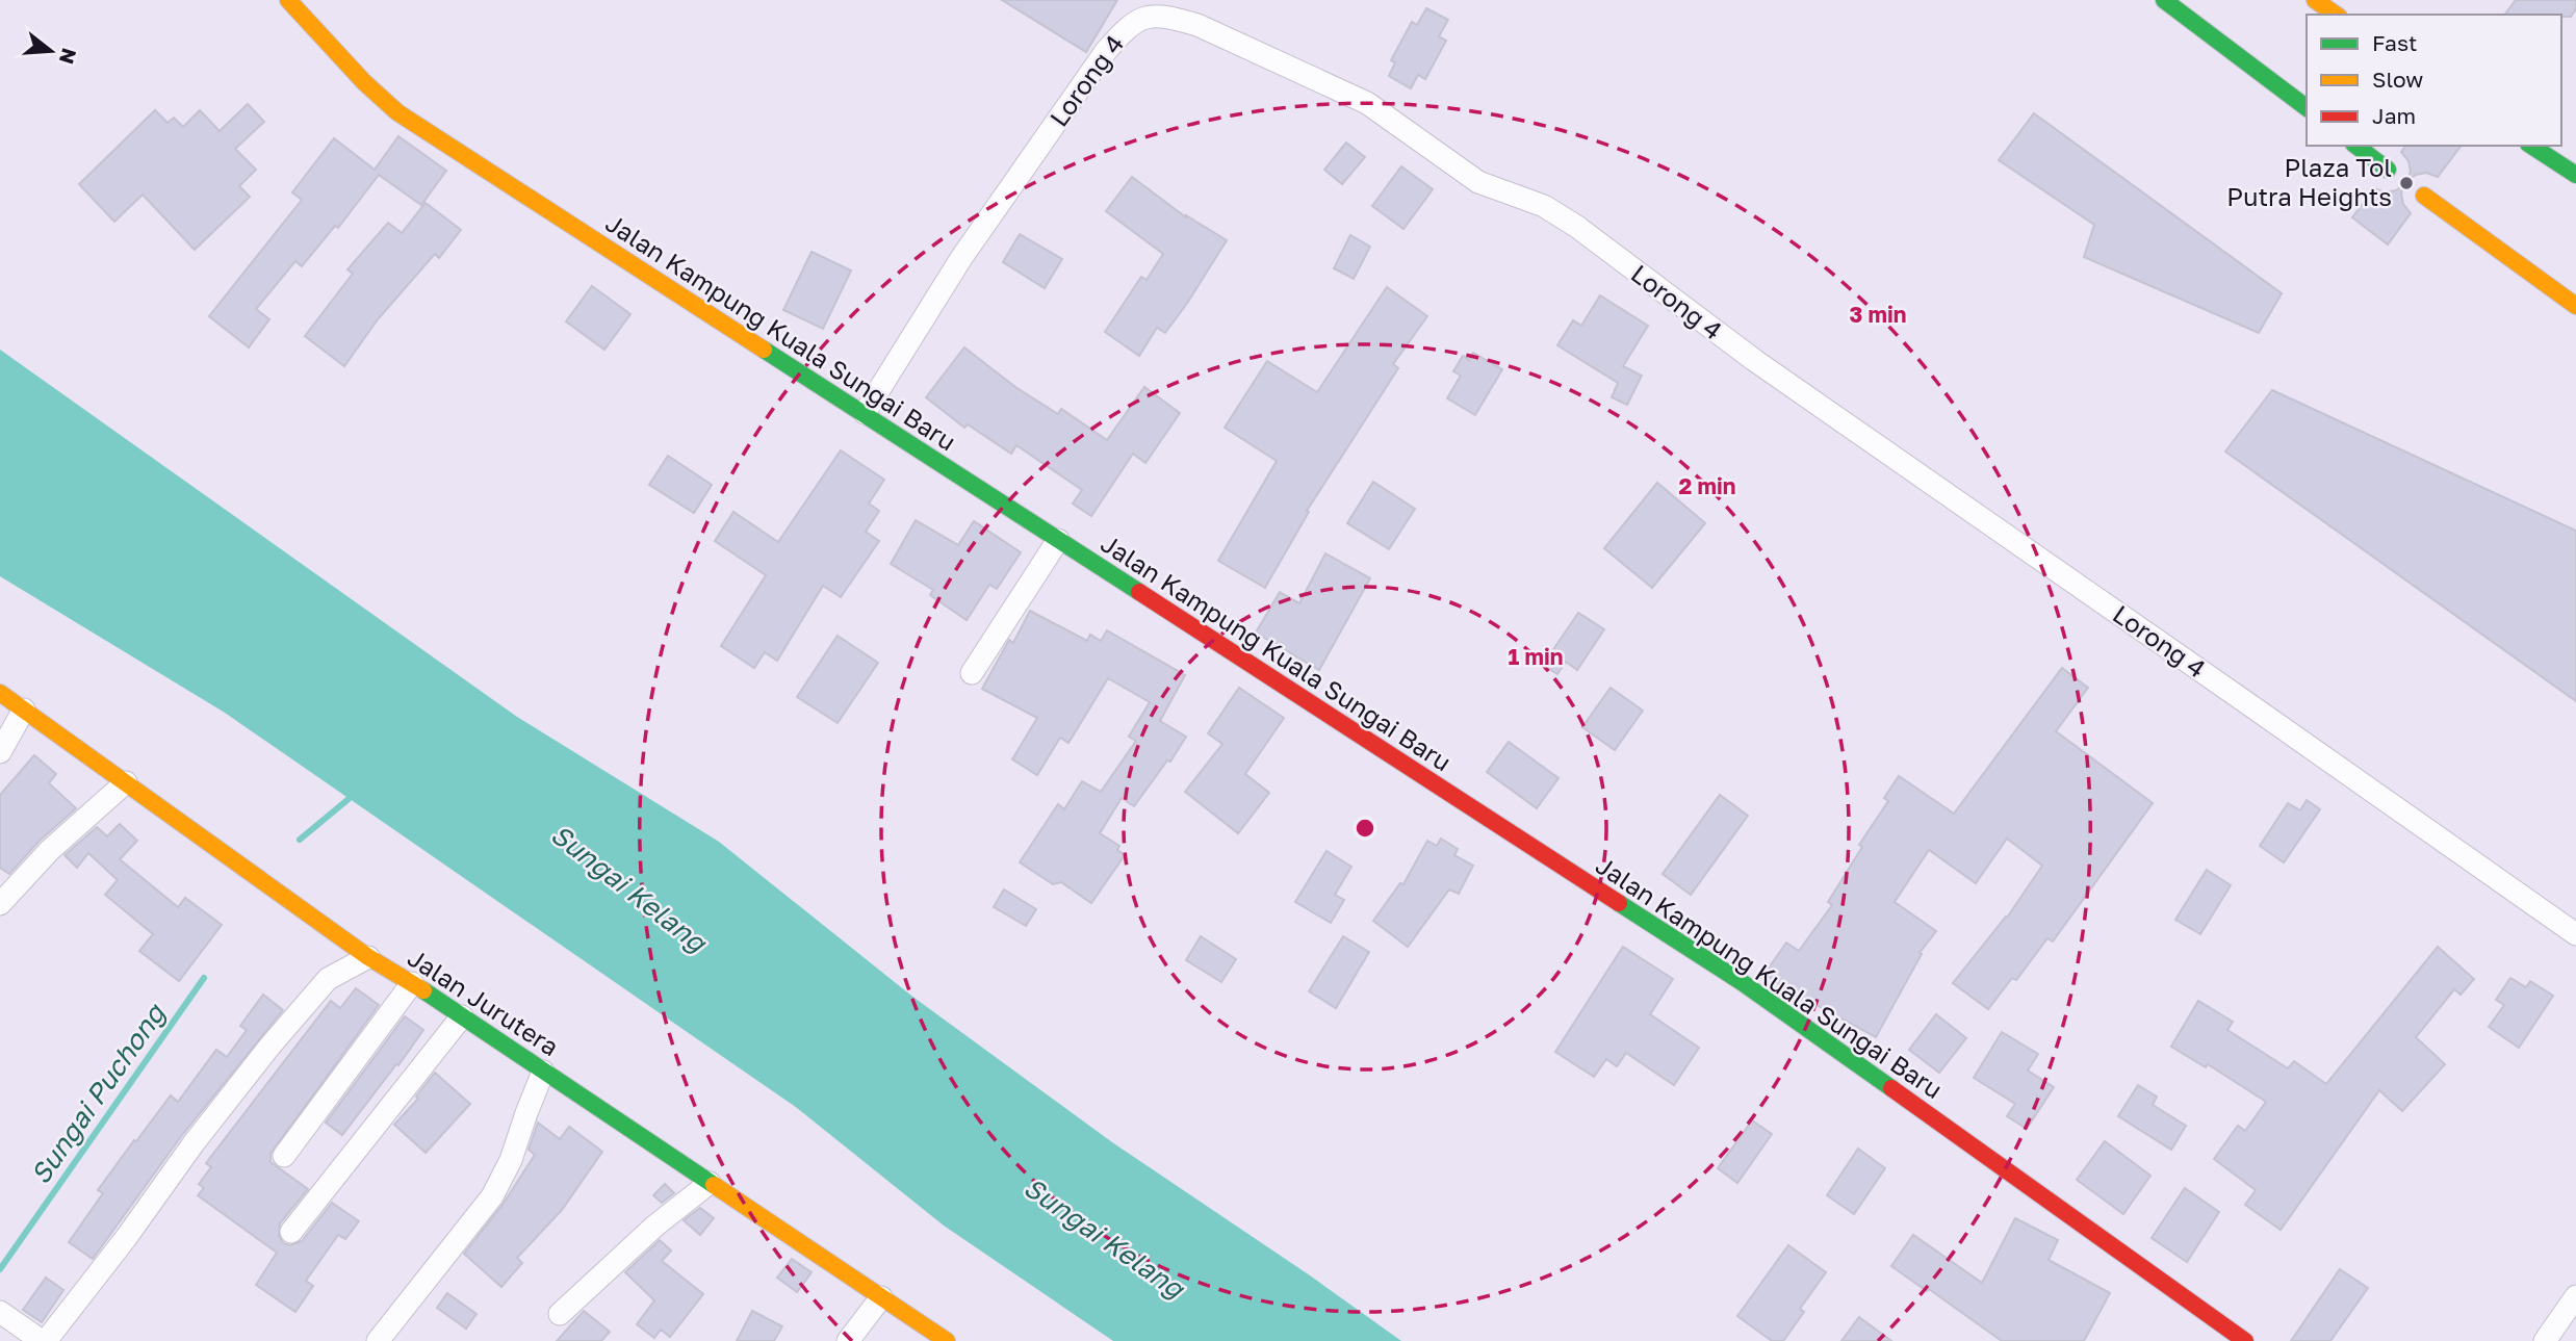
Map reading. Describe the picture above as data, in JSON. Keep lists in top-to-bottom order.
{
  "streets": {
    "main road": ["Jalan Kampung Kuala Sungai Baru", "Jalan Jurutera"],
    "street": ["Lorong 4"]
  },
  "crossings": [
    ["Lorong 4", "Jalan Kampung Kuala Sungai Baru"]
  ],
  "water": ["Sungai Kelang", "Sungai Puchong"],
  "places": ["Plaza Tol Putra Heights"],
  "legend": ["Fast", "Slow", "Jam"],
  "north": "right",
  "rings": ["3 min", "2 min", "1 min"]
}
